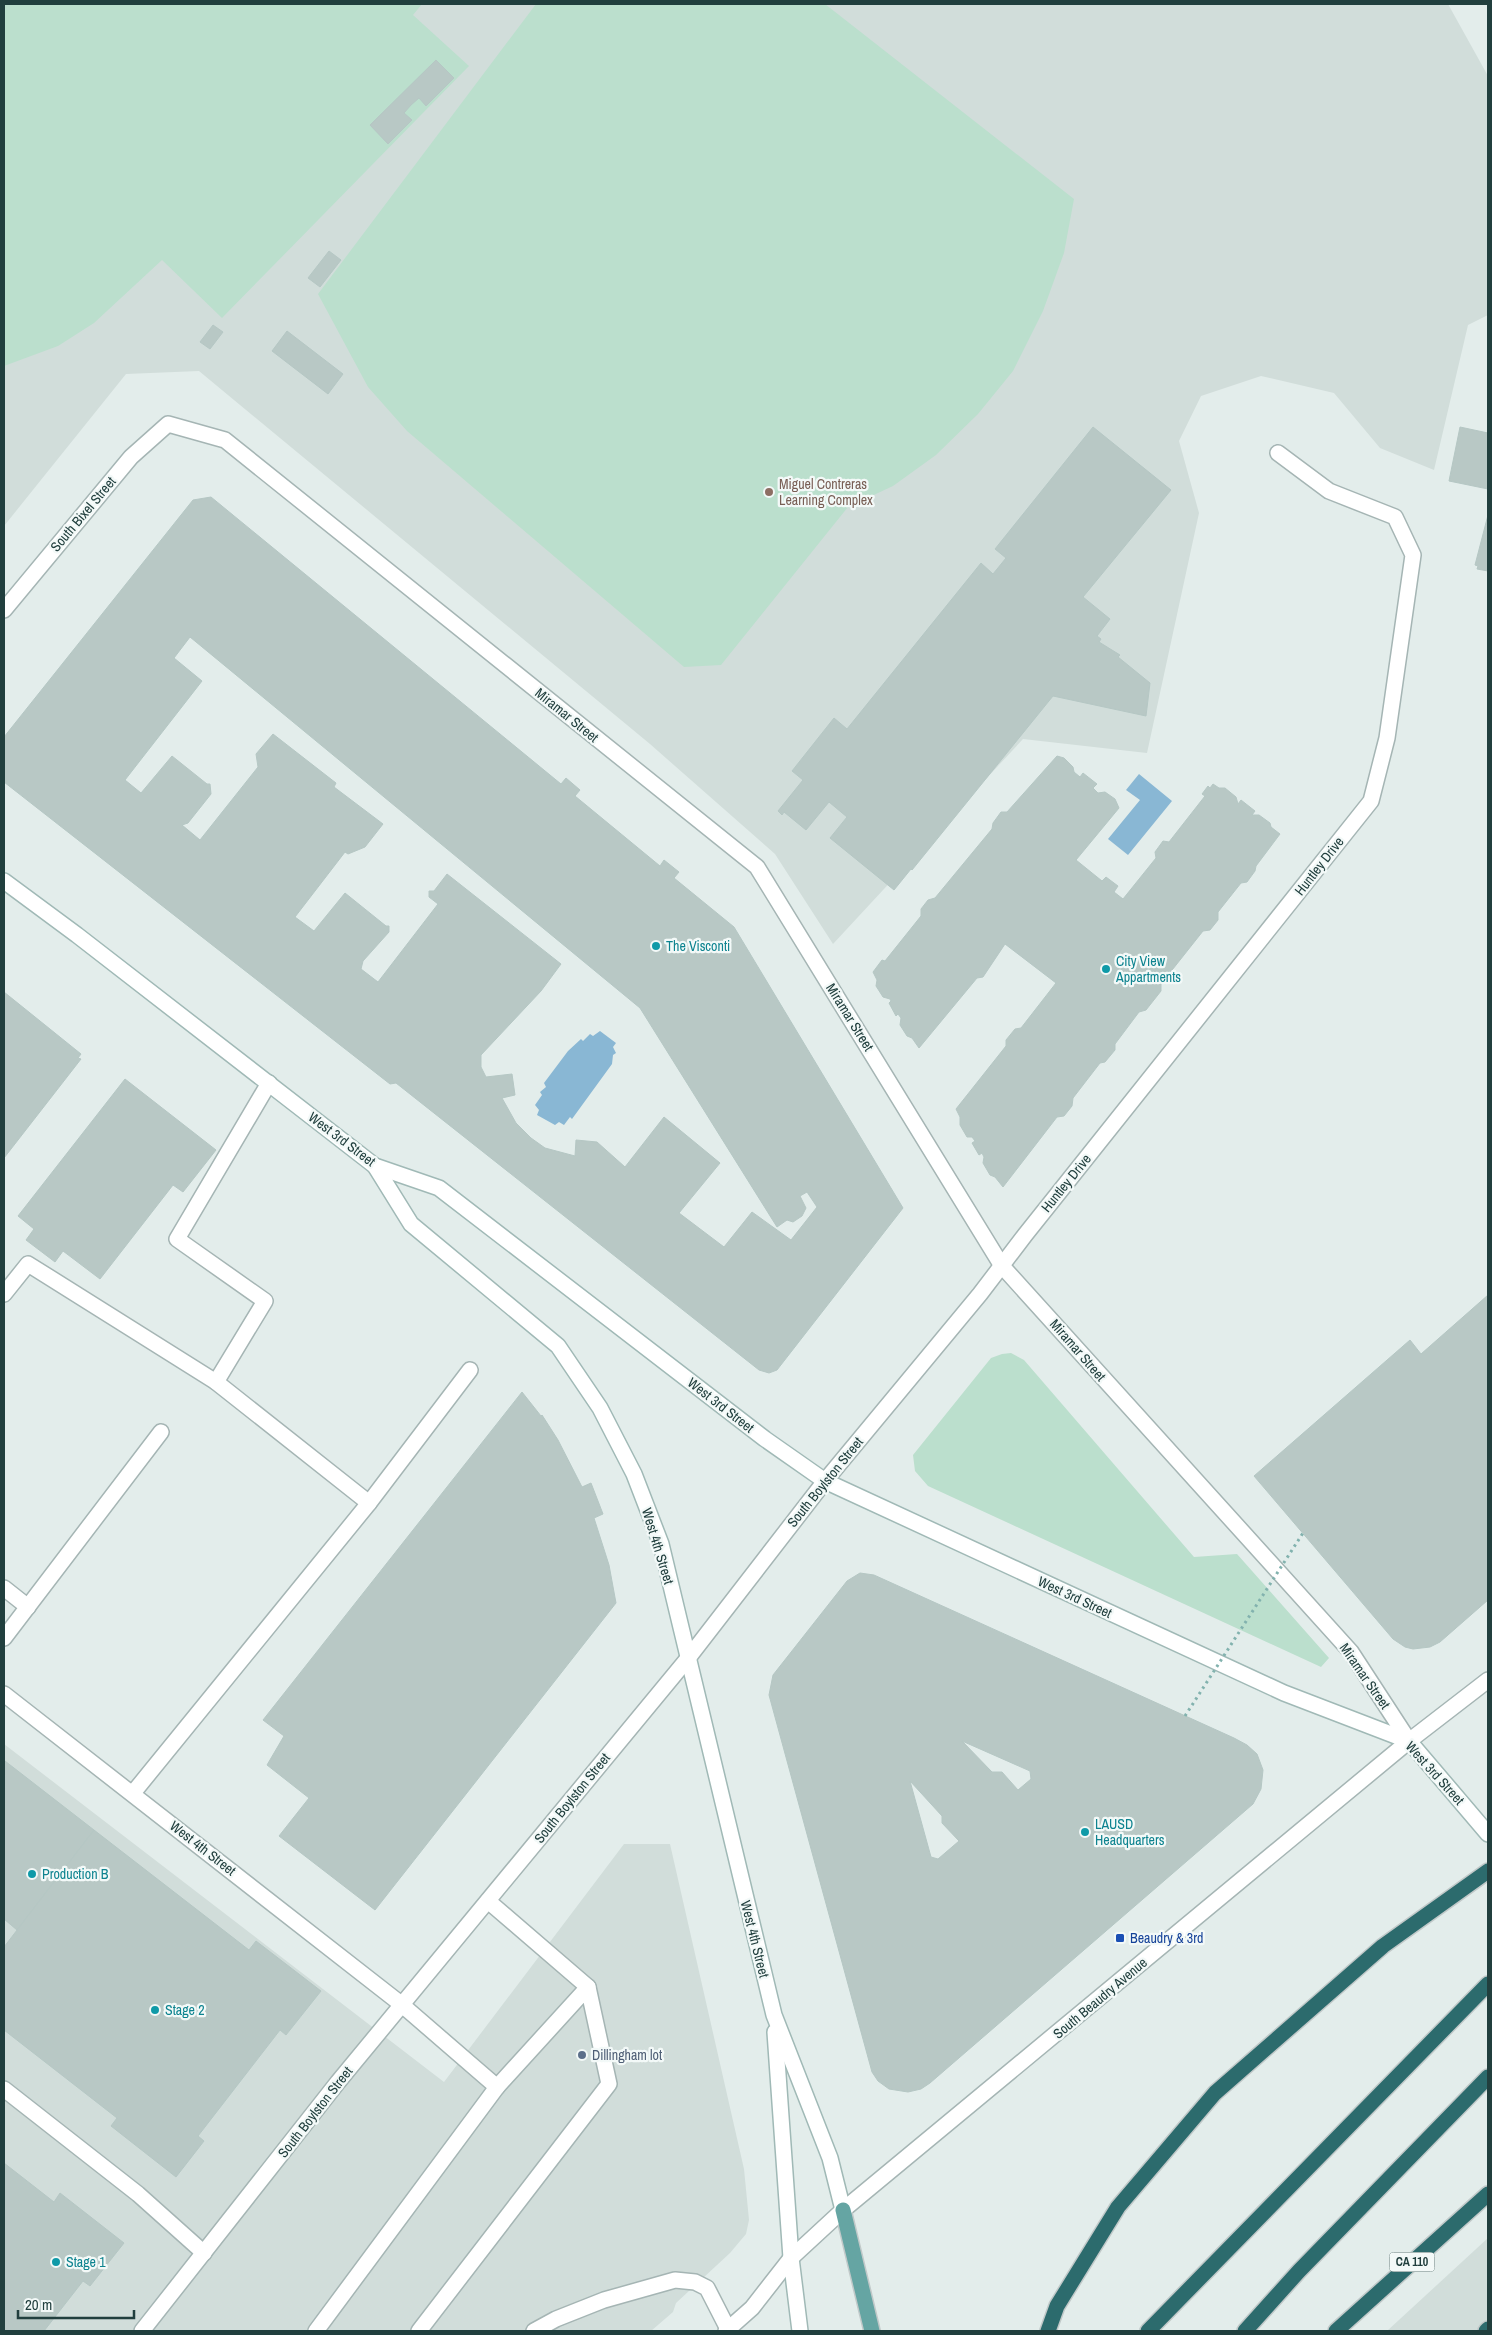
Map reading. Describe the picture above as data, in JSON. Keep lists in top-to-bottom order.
{
  "streets": {
    "highway": ["CA 110"],
    "main road": ["West 4th Street"],
    "street": [
      "South Bixel Street",
      "Miramar Street",
      "Huntley Drive",
      "West 3rd Street",
      "South Boylston Street",
      "South Beaudry Avenue"
    ]
  },
  "crossings": [
    ["South Bixel Street", "Miramar Street"],
    ["Miramar Street", "Huntley Drive"],
    ["Miramar Street", "West 3rd Street"],
    ["Miramar Street", "South Boylston Street"],
    ["Miramar Street", "South Beaudry Avenue"],
    ["Huntley Drive", "South Boylston Street"],
    ["West 3rd Street", "South Boylston Street"],
    ["West 3rd Street", "West 4th Street"],
    ["West 3rd Street", "South Beaudry Avenue"],
    ["South Boylston Street", "West 4th Street"],
    ["West 4th Street", "South Beaudry Avenue"]
  ],
  "places": {
    "other": [
      "Miguel Contreras Learning Complex",
      "The Visconti",
      "City View Appartments",
      "LAUSD Headquarters",
      "Production B",
      "Stage 2",
      "Dillingham lot",
      "Stage 1"
    ],
    "transit": ["Beaudry & 3rd"]
  },
  "scale_bar": "20 m"
}
